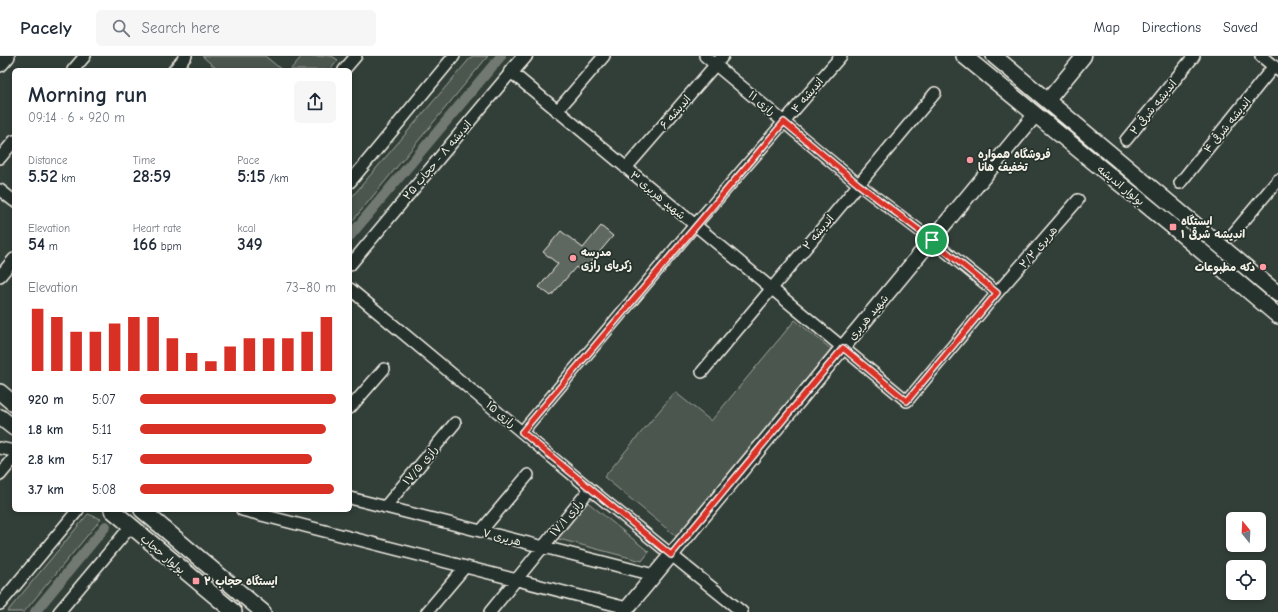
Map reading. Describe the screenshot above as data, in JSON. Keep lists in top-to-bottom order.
{
  "streets": {
    "main road": ["بولوار اندیشه", "بولوار حجاب"],
    "street": [
      "اندیشه ۴",
      "رازی ۱۱",
      "اندیشه شرقی ۲",
      "اندیشه ۶",
      "اندیشه شرقی ۴",
      "اندیشه ۸ - حجاب ۲۵",
      "شهید هریری ۳",
      "اندیشه ۲",
      "هریری ۲/۲",
      "شهید هریری",
      "رازی ۱۵",
      "رازی ۱۷/۵",
      "رازی ۱۷/۱",
      "هریری ۷"
    ]
  },
  "crossings": [
    ["اندیشه ۴", "رازی ۱۱"],
    ["اندیشه ۴", "شهید هریری ۳"],
    ["اندیشه ۴", "رازی ۱۵"],
    ["رازی ۱۱", "اندیشه ۶"],
    ["رازی ۱۱", "اندیشه ۲"],
    ["رازی ۱۱", "هریری ۲/۲"],
    ["رازی ۱۱", "شهید هریری"],
    ["اندیشه ۶", "شهید هریری ۳"],
    ["اندیشه ۸ - حجاب ۲۵", "شهید هریری ۳"],
    ["بولوار اندیشه", "شهید هریری"],
    ["شهید هریری ۳", "اندیشه ۲"],
    ["شهید هریری ۳", "هریری ۲/۲"],
    ["شهید هریری ۳", "شهید هریری"],
    ["شهید هریری", "رازی ۱۵"],
    ["شهید هریری", "هریری ۷"],
    ["رازی ۱۵", "رازی ۱۷/۱"],
    ["رازی ۱۷/۵", "هریری ۷"],
    ["رازی ۱۷/۱", "هریری ۷"]
  ],
  "places": {
    "other": ["فروشگاه همواره تخفیف هانا", "مدرسه زکریای رازی", "دکه مطبوعات"],
    "transit": ["ایستگاه اندیشه شرقی ۱", "ایستگاه حجاب ۲"]
  },
  "north": "top",
  "page": {
    "header": "Pacely",
    "search": "Search here",
    "nav": ["Map", "Directions", "Saved"],
    "heading": ["Morning run", "09:14 · 6 × 920 m"],
    "stats": [
      ["Distance", "5.52 km"],
      ["Time", "28:59"],
      ["Pace", "5:15 /km"],
      ["Elevation", "54 m"],
      ["Heart rate", "166 bpm"],
      ["kcal", "349"]
    ],
    "chart": ["Elevation", "73–80 m"],
    "list": [
      {
        "name": "920 m",
        "note": "5:07"
      },
      {
        "name": "1.8 km",
        "note": "5:11"
      },
      {
        "name": "2.8 km",
        "note": "5:17"
      },
      {
        "name": "3.7 km",
        "note": "5:08"
      }
    ]
  }
}
